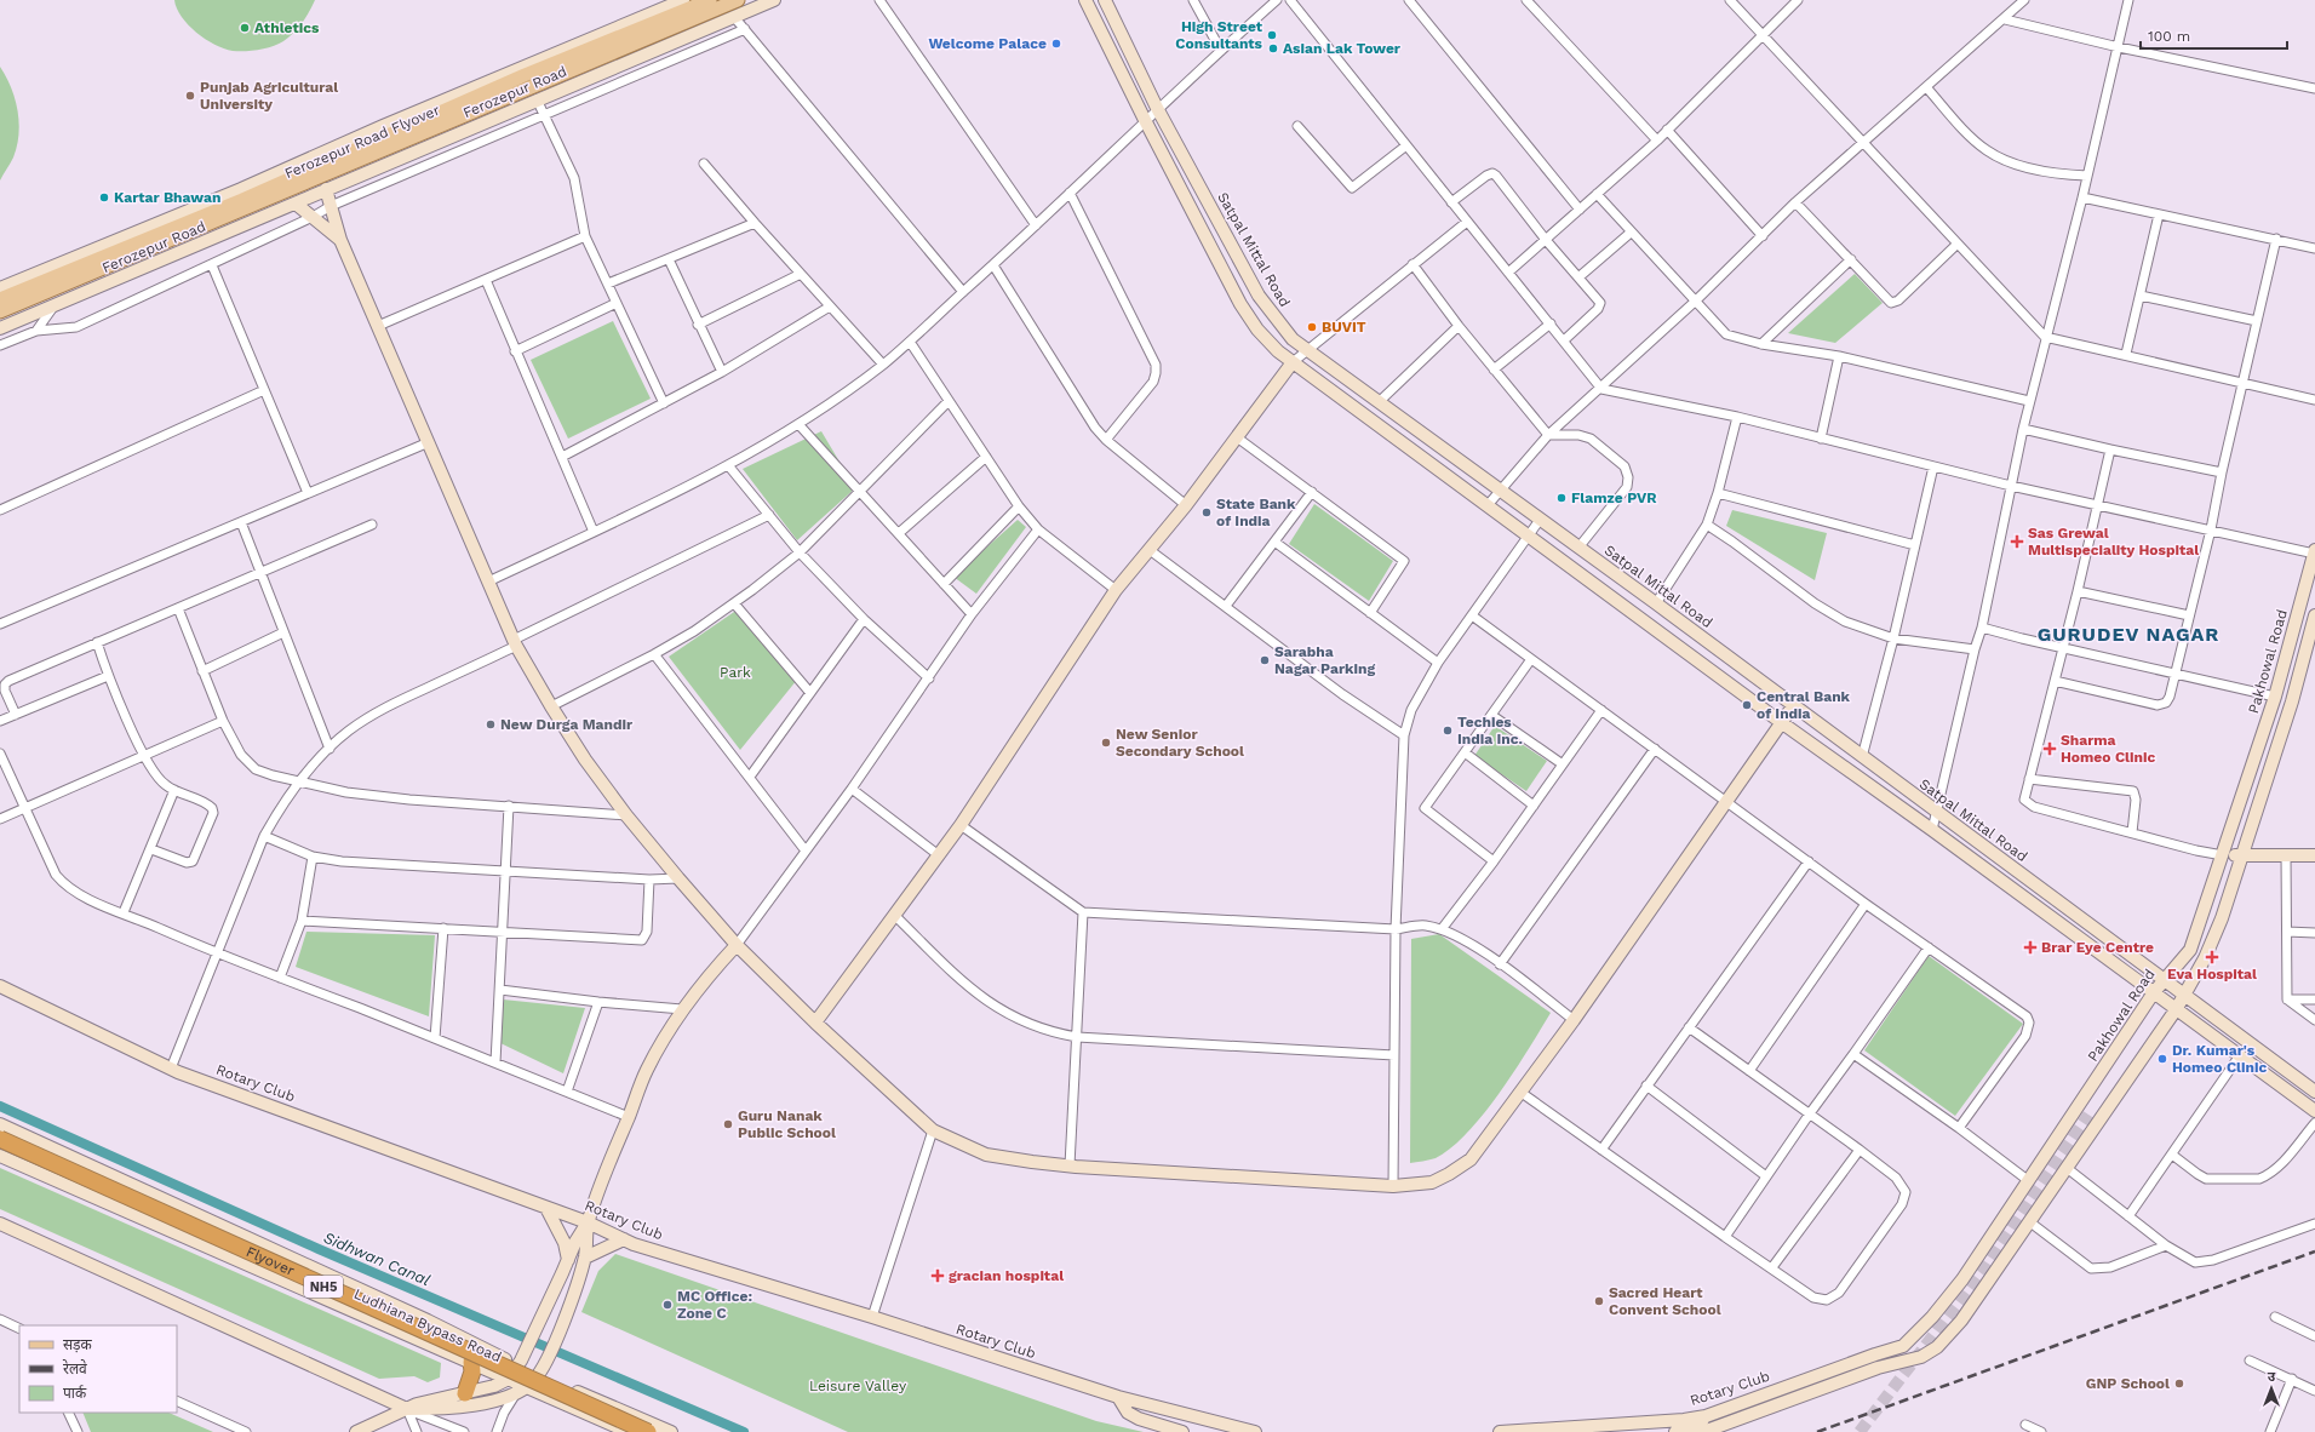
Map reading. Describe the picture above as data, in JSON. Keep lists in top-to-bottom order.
{
  "streets": {
    "highway": ["Flyover", "NH5"],
    "main road": ["Ferozepur Road Flyover"],
    "street": [
      "Ferozepur Road",
      "Satpal Mittal Road",
      "Pakhowal Road",
      "Rotary Club",
      "Ludhiana Bypass Road"
    ]
  },
  "crossings": [
    ["Satpal Mittal Road", "Pakhowal Road"],
    ["Pakhowal Road", "Rotary Club"]
  ],
  "districts": ["GURUDEV NAGAR"],
  "water": ["Sidhwan Canal"],
  "parks": ["Park", "Leisure Valley"],
  "places": {
    "other": [
      "Athletics",
      "High Street Consultants",
      "Welcome Palace",
      "Asian Lak Tower",
      "Punjab Agricultural University",
      "Kartar Bhawan",
      "BUVIT",
      "Flamze PVR",
      "State Bank of India",
      "Sarabha Nagar Parking",
      "Central Bank of India",
      "New Durga Mandir",
      "Techies India Inc.",
      "New Senior Secondary School",
      "Dr. Kumar's Homeo Clinic",
      "Guru Nanak Public School",
      "Sacred Heart Convent School",
      "MC Office: Zone C",
      "GNP School"
    ],
    "health": [
      "Sas Grewal Multispeciality Hospital",
      "Sharma Homeo Clinic",
      "Brar Eye Centre",
      "Eva Hospital",
      "gracian hospital"
    ]
  },
  "legend": ["सड़क", "रेलवे", "पार्क"],
  "scale_bar": "100 m",
  "north": "top"
}
